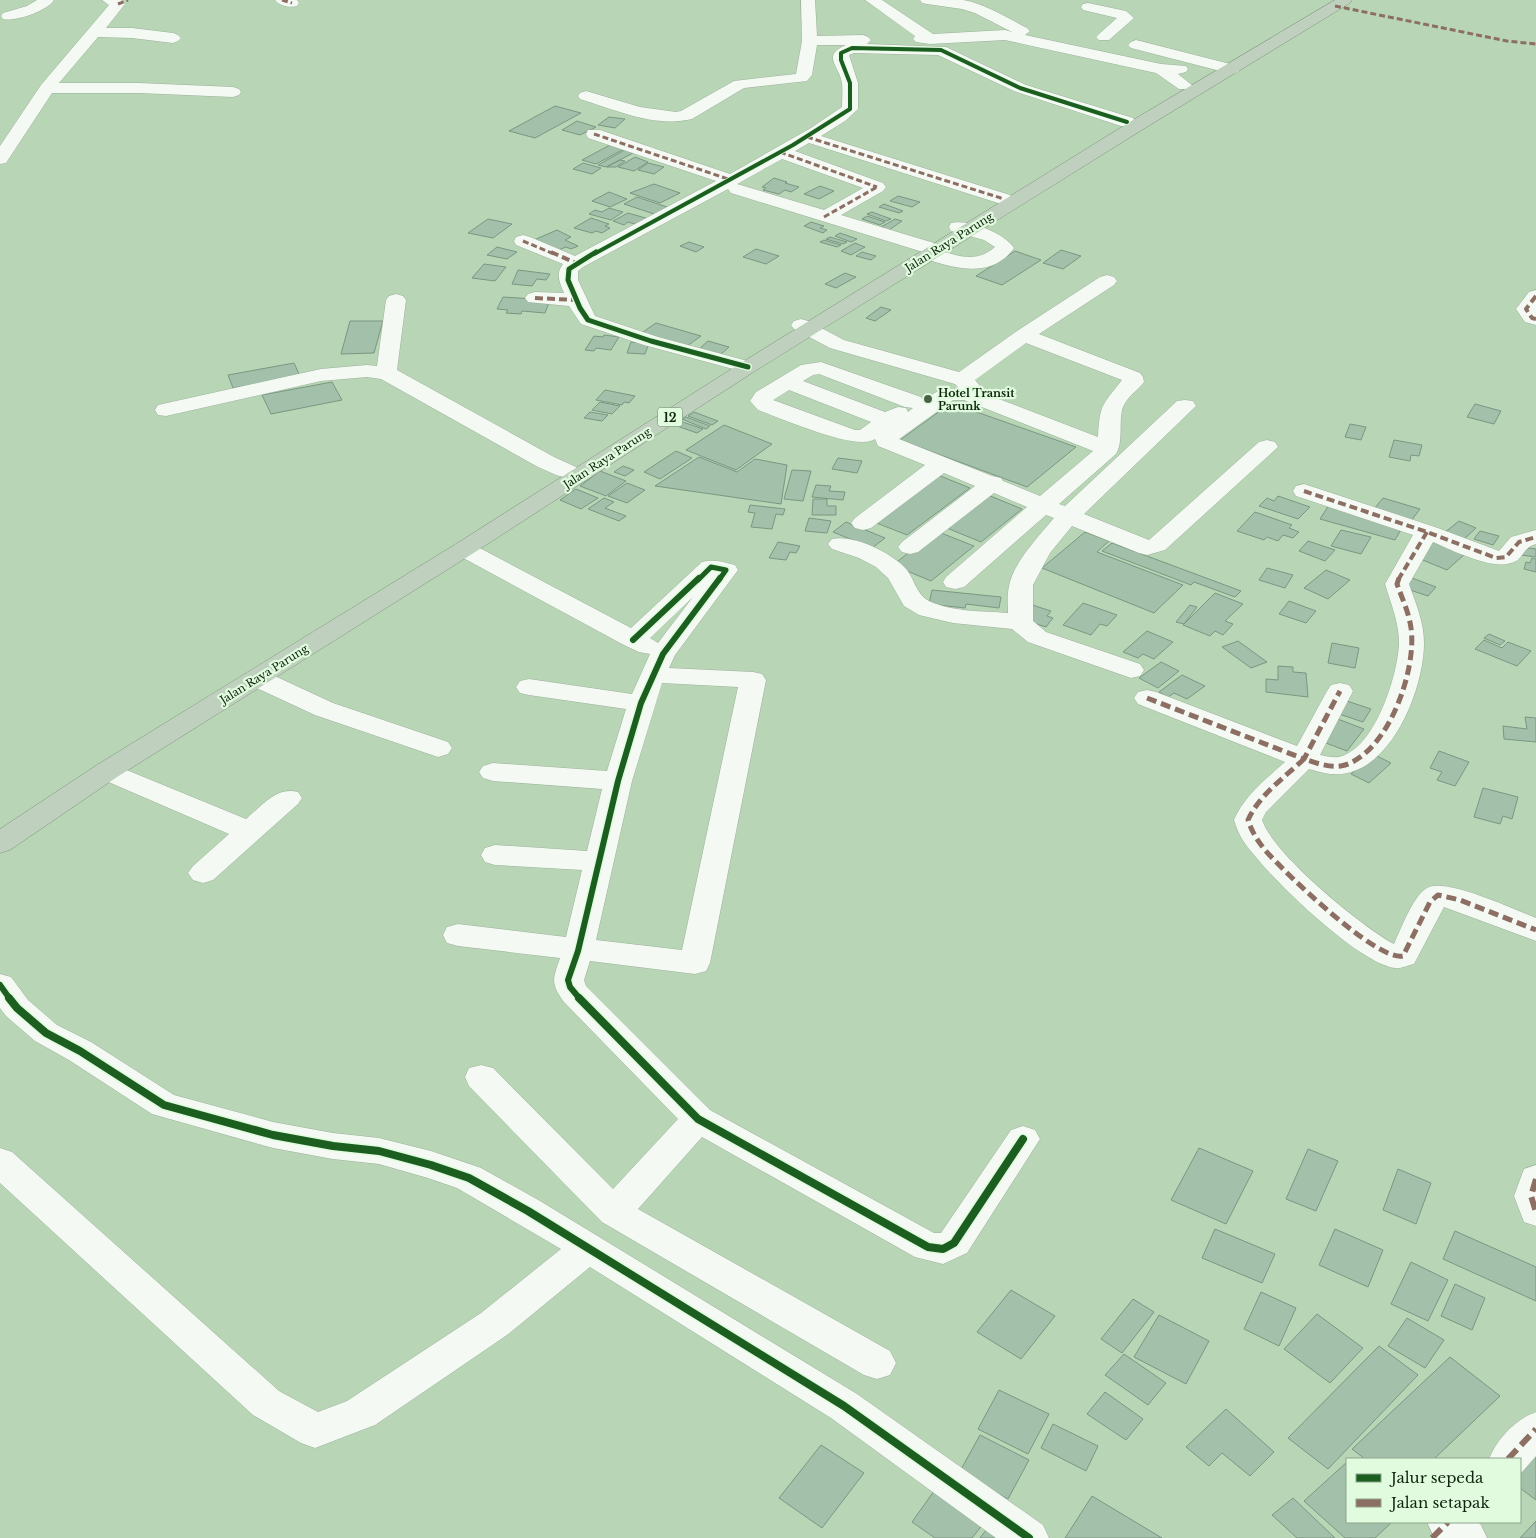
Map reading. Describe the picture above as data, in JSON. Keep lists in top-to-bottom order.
{
  "streets": {
    "highway": ["Jalan Raya Parung", "12"]
  },
  "places": ["Hotel Transit Parunk"],
  "legend": ["Jalur sepeda", "Jalan setapak"]
}
